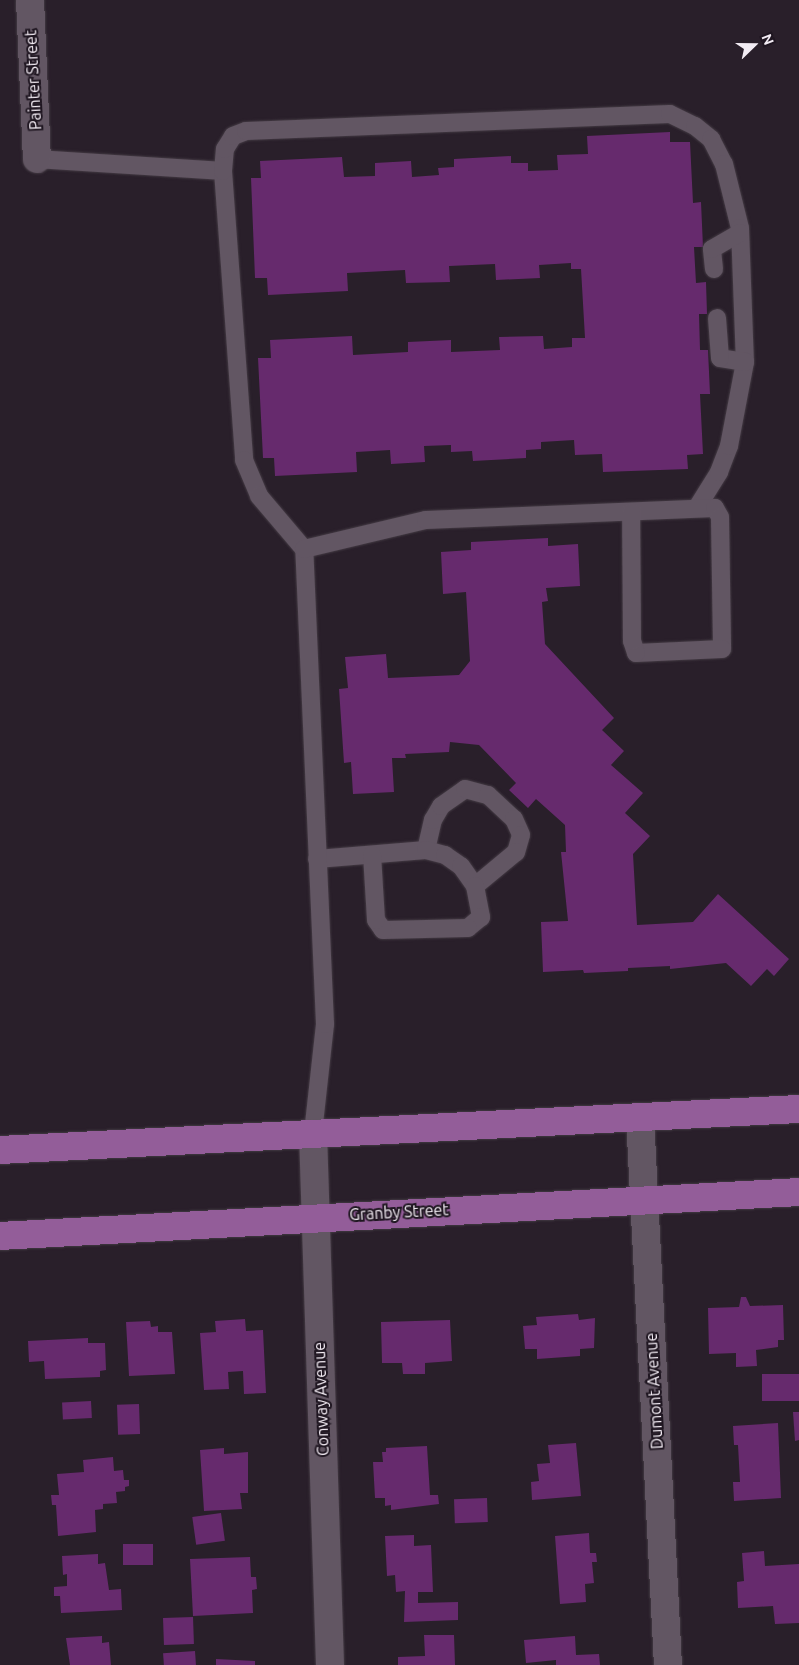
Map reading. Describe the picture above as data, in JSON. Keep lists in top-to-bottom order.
{
  "streets": {
    "main road": ["Granby Street"],
    "street": ["Painter Street", "Dumont Avenue", "Conway Avenue"]
  },
  "crossings": [
    ["Granby Street", "Dumont Avenue"],
    ["Granby Street", "Conway Avenue"]
  ],
  "north": "right"
}
